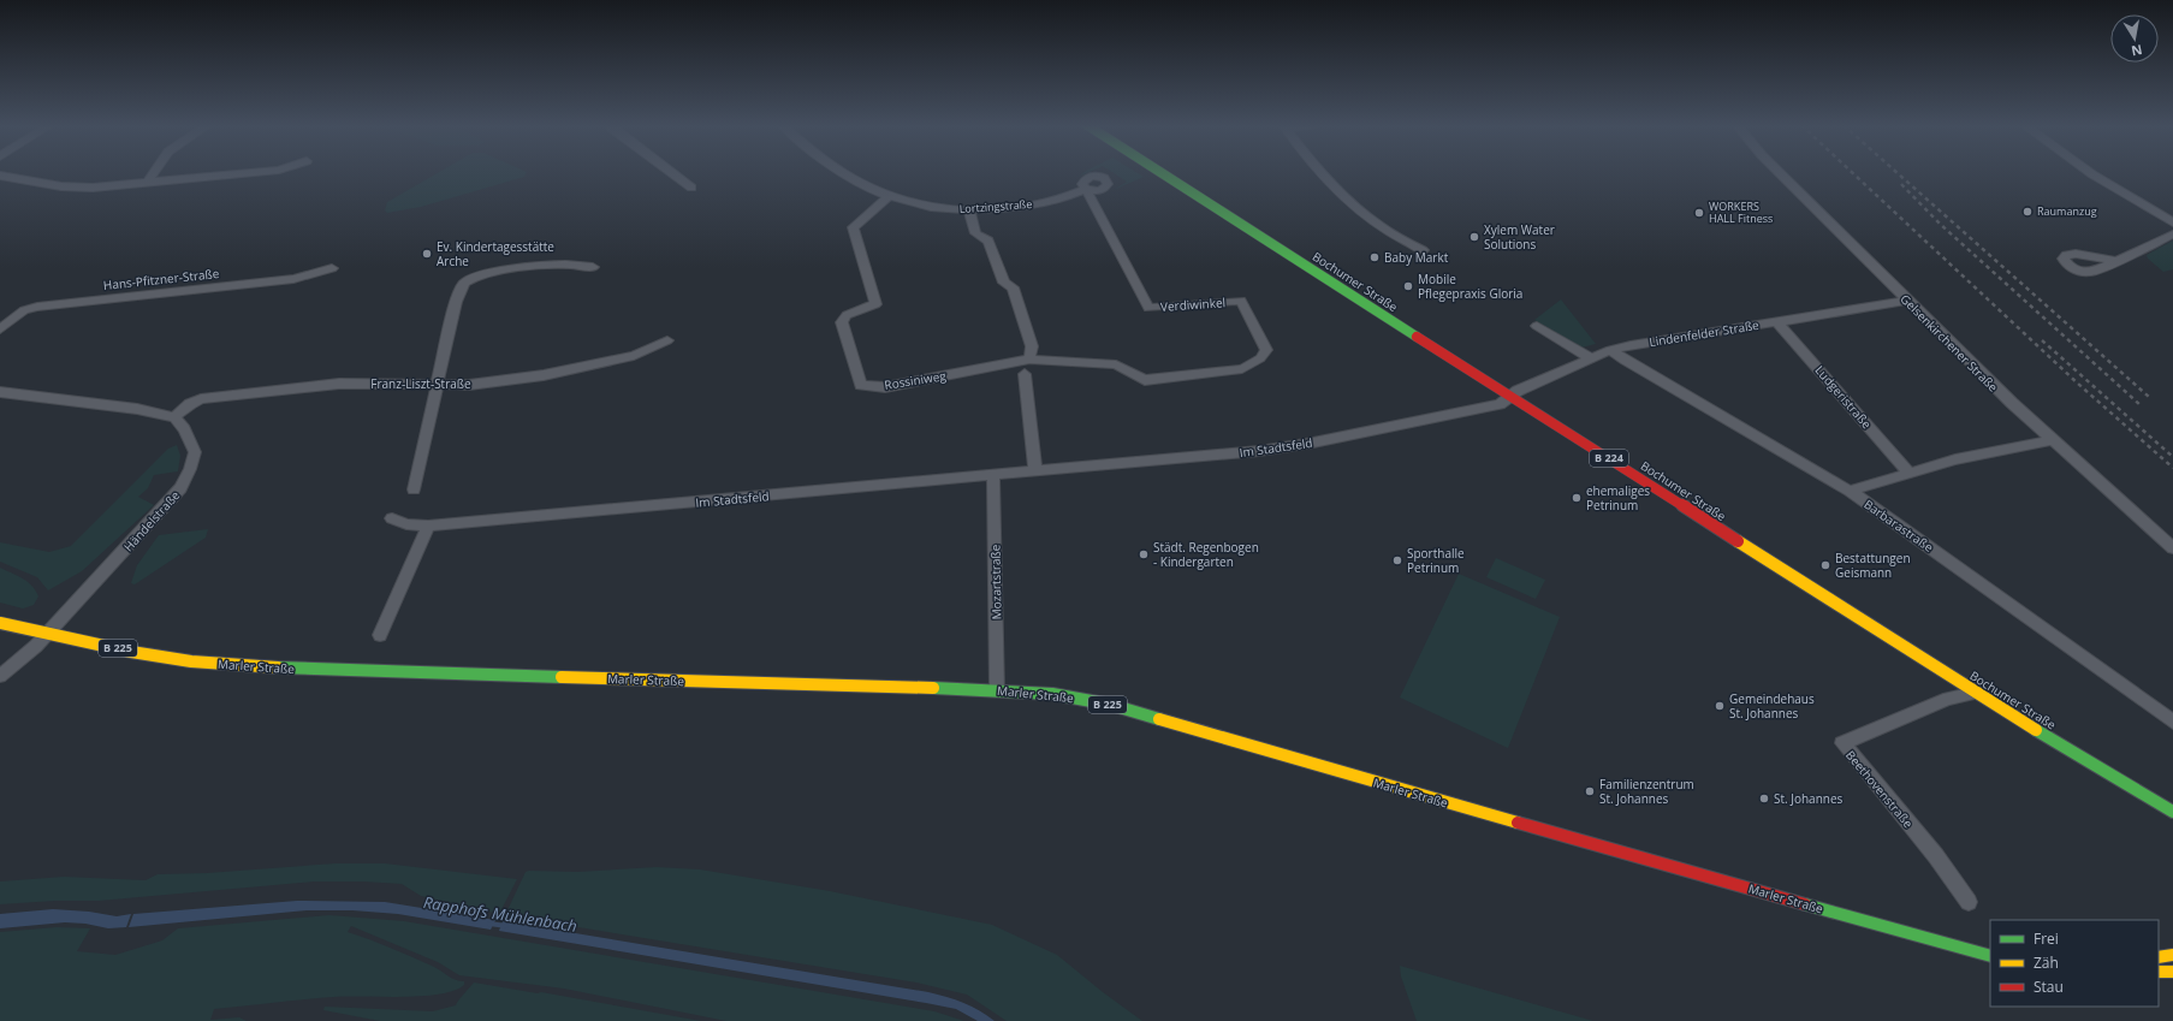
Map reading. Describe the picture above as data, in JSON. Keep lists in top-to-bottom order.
{
  "streets": {
    "main road": [
      "Bochumer Straße",
      "B 224",
      "B 225",
      "Marler Straße"
    ],
    "street": [
      "Lortzingstraße",
      "Hans-Pfitzner-Straße",
      "Verdiwinkel",
      "Lindenfelder Straße",
      "Gelsenkirchener Straße",
      "Rossiniweg",
      "Franz-Liszt-Straße",
      "Ludgeristraße",
      "Im Stadtsfeld",
      "Händelstraße",
      "Barbarastraße",
      "Mozartstraße",
      "Beethovenstraße"
    ]
  },
  "crossings": [
    ["Lortzingstraße", "Verdiwinkel"],
    ["Lortzingstraße", "Rossiniweg"],
    ["Bochumer Straße", "Lindenfelder Straße"],
    ["Bochumer Straße", "Im Stadtsfeld"],
    ["Bochumer Straße", "Beethovenstraße"],
    ["Verdiwinkel", "Rossiniweg"],
    ["Lindenfelder Straße", "Gelsenkirchener Straße"],
    ["Lindenfelder Straße", "Ludgeristraße"],
    ["Lindenfelder Straße", "Im Stadtsfeld"],
    ["Lindenfelder Straße", "Barbarastraße"],
    ["Franz-Liszt-Straße", "Händelstraße"],
    ["Im Stadtsfeld", "Mozartstraße"],
    ["Händelstraße", "Marler Straße"],
    ["Mozartstraße", "Marler Straße"]
  ],
  "water": ["Rapphofs Mühlenbach"],
  "places": [
    "Raumanzug",
    "WORKERS HALL Fitness",
    "Xylem Water Solutions",
    "Ev. Kindertagesstätte Arche",
    "Baby Markt",
    "Mobile Pflegepraxis Gloria",
    "ehemaliges Petrinum",
    "Städt. Regenbogen - Kindergarten",
    "Sporthalle Petrinum",
    "Bestattungen Geismann",
    "Gemeindehaus St. Johannes",
    "Familienzentrum St. Johannes",
    "St. Johannes"
  ],
  "legend": ["Frei", "Zäh", "Stau"],
  "north": "bottom"
}
